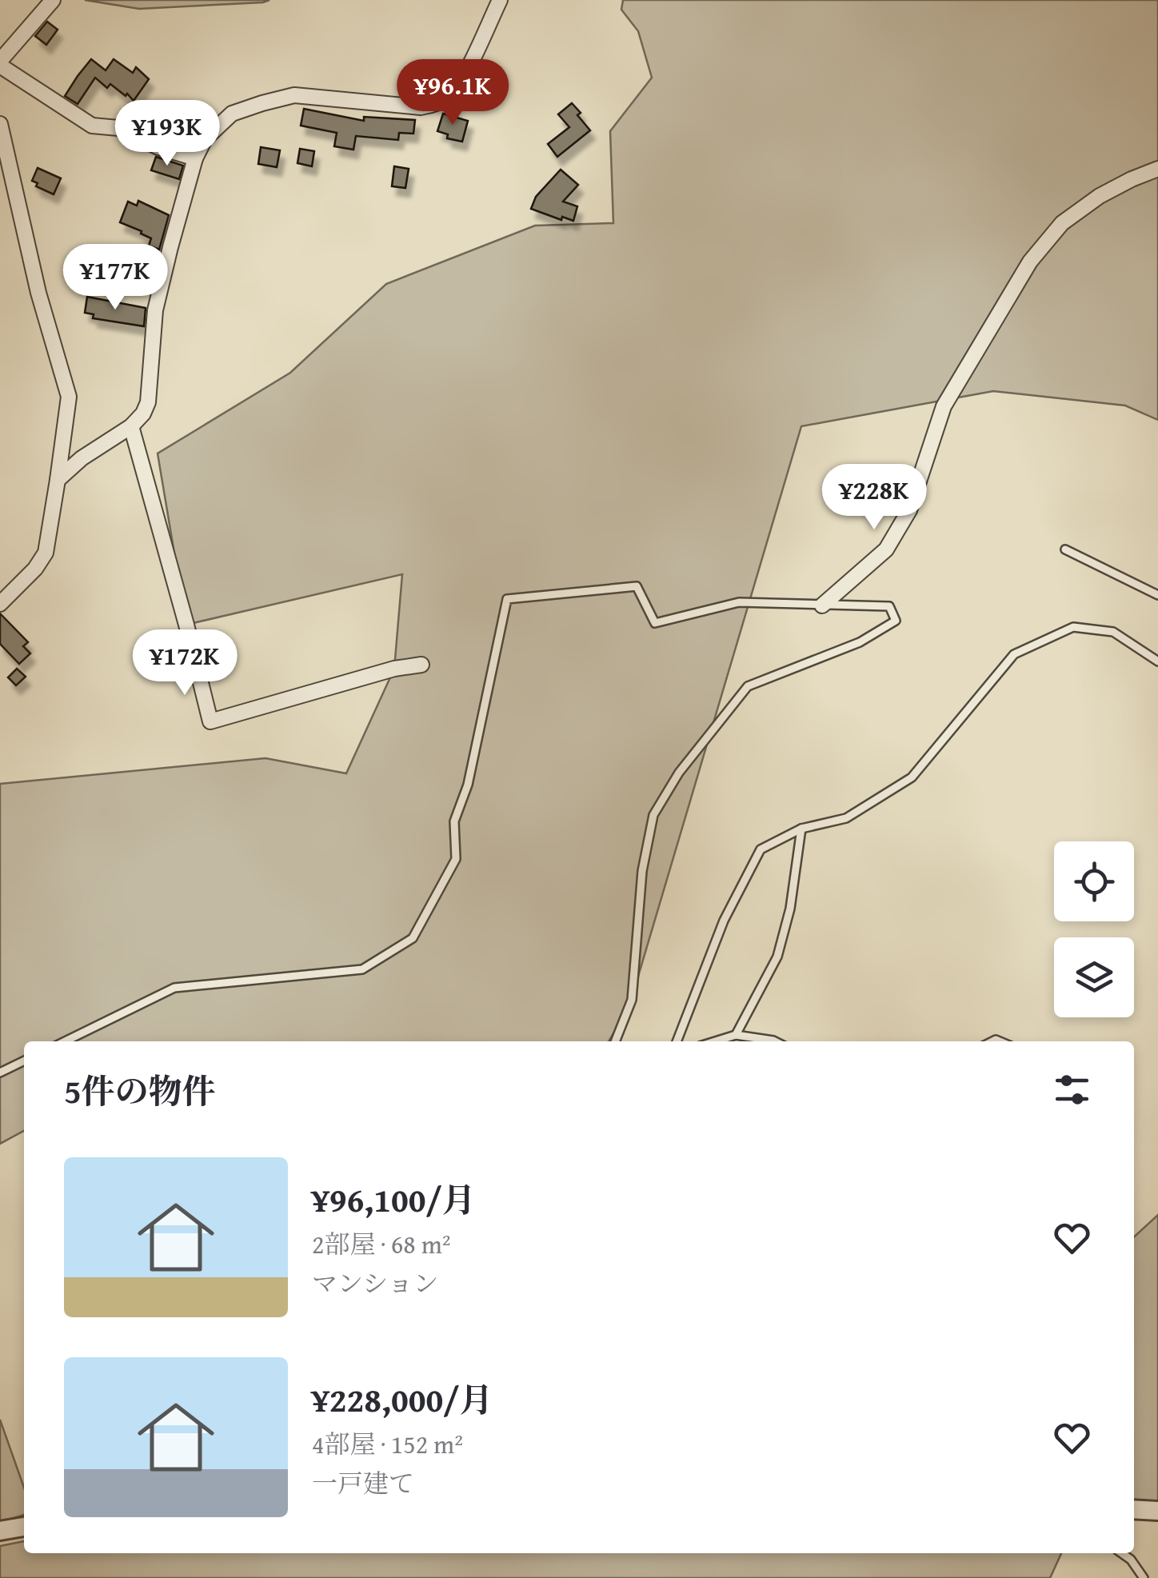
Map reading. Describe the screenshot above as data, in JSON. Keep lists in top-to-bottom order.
{
  "page": {
    "price": [
      "¥96.1K",
      "¥193K",
      "¥177K",
      "¥228K",
      "¥172K"
    ],
    "heading": "5件の物件",
    "list": [
      {
        "name": "¥96,100/月",
        "note": "2部屋 · 68 m² · マンション"
      },
      {
        "name": "¥228,000/月",
        "note": "4部屋 · 152 m² · 一戸建て"
      }
    ]
  }
}
